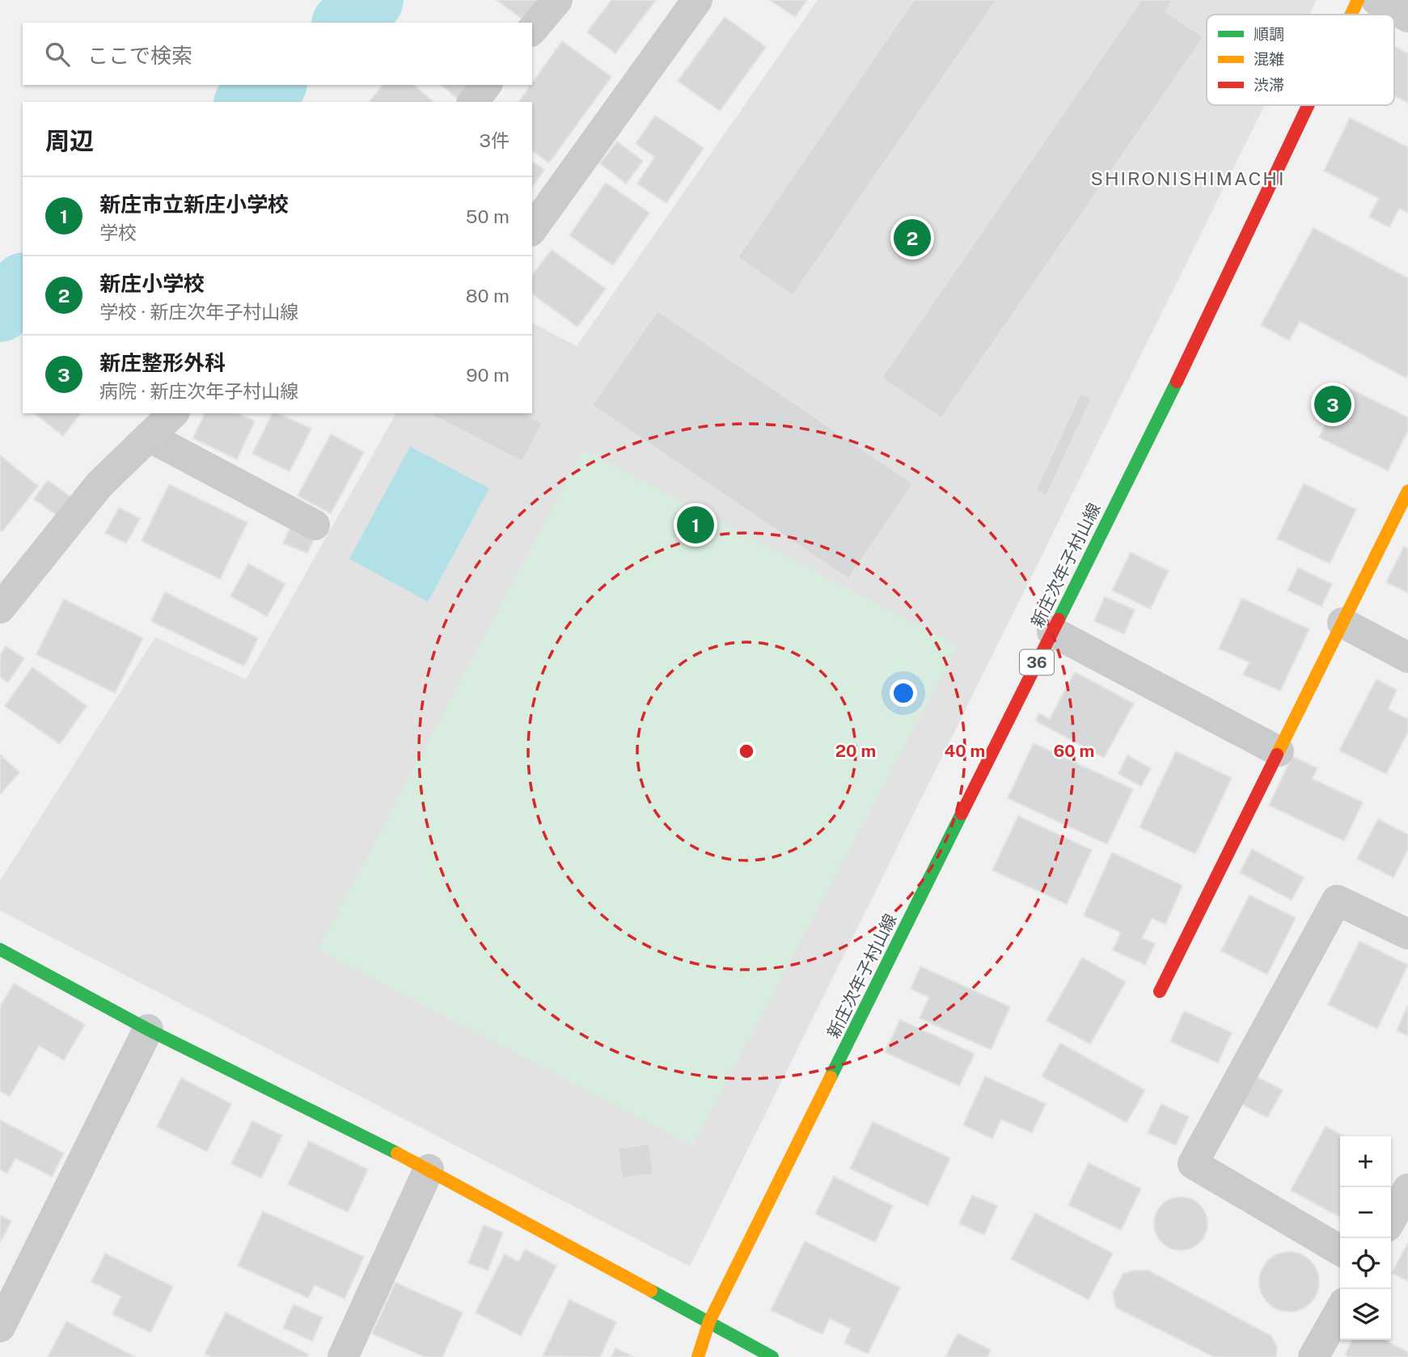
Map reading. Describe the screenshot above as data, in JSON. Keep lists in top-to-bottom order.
{
  "streets": {
    "main road": ["新庄次年子村山線", "36"]
  },
  "districts": ["SHIRONISHIMACHI"],
  "legend": ["順調", "混雑", "渋滞"],
  "page": {
    "search": "ここで検索",
    "heading": ["周辺", "3件"],
    "list": [
      {
        "mark": "1",
        "name": "新庄市立新庄小学校",
        "note": "学校",
        "value": "50 m"
      },
      {
        "mark": "2",
        "name": "新庄小学校",
        "note": "学校 · 新庄次年子村山線",
        "value": "80 m"
      },
      {
        "mark": "3",
        "name": "新庄整形外科",
        "note": "病院 · 新庄次年子村山線",
        "value": "90 m"
      }
    ],
    "pins": ["2", "3", "1"],
    "map_buttons": ["+", "−"]
  },
  "rings": ["20 m", "40 m", "60 m"]
}
